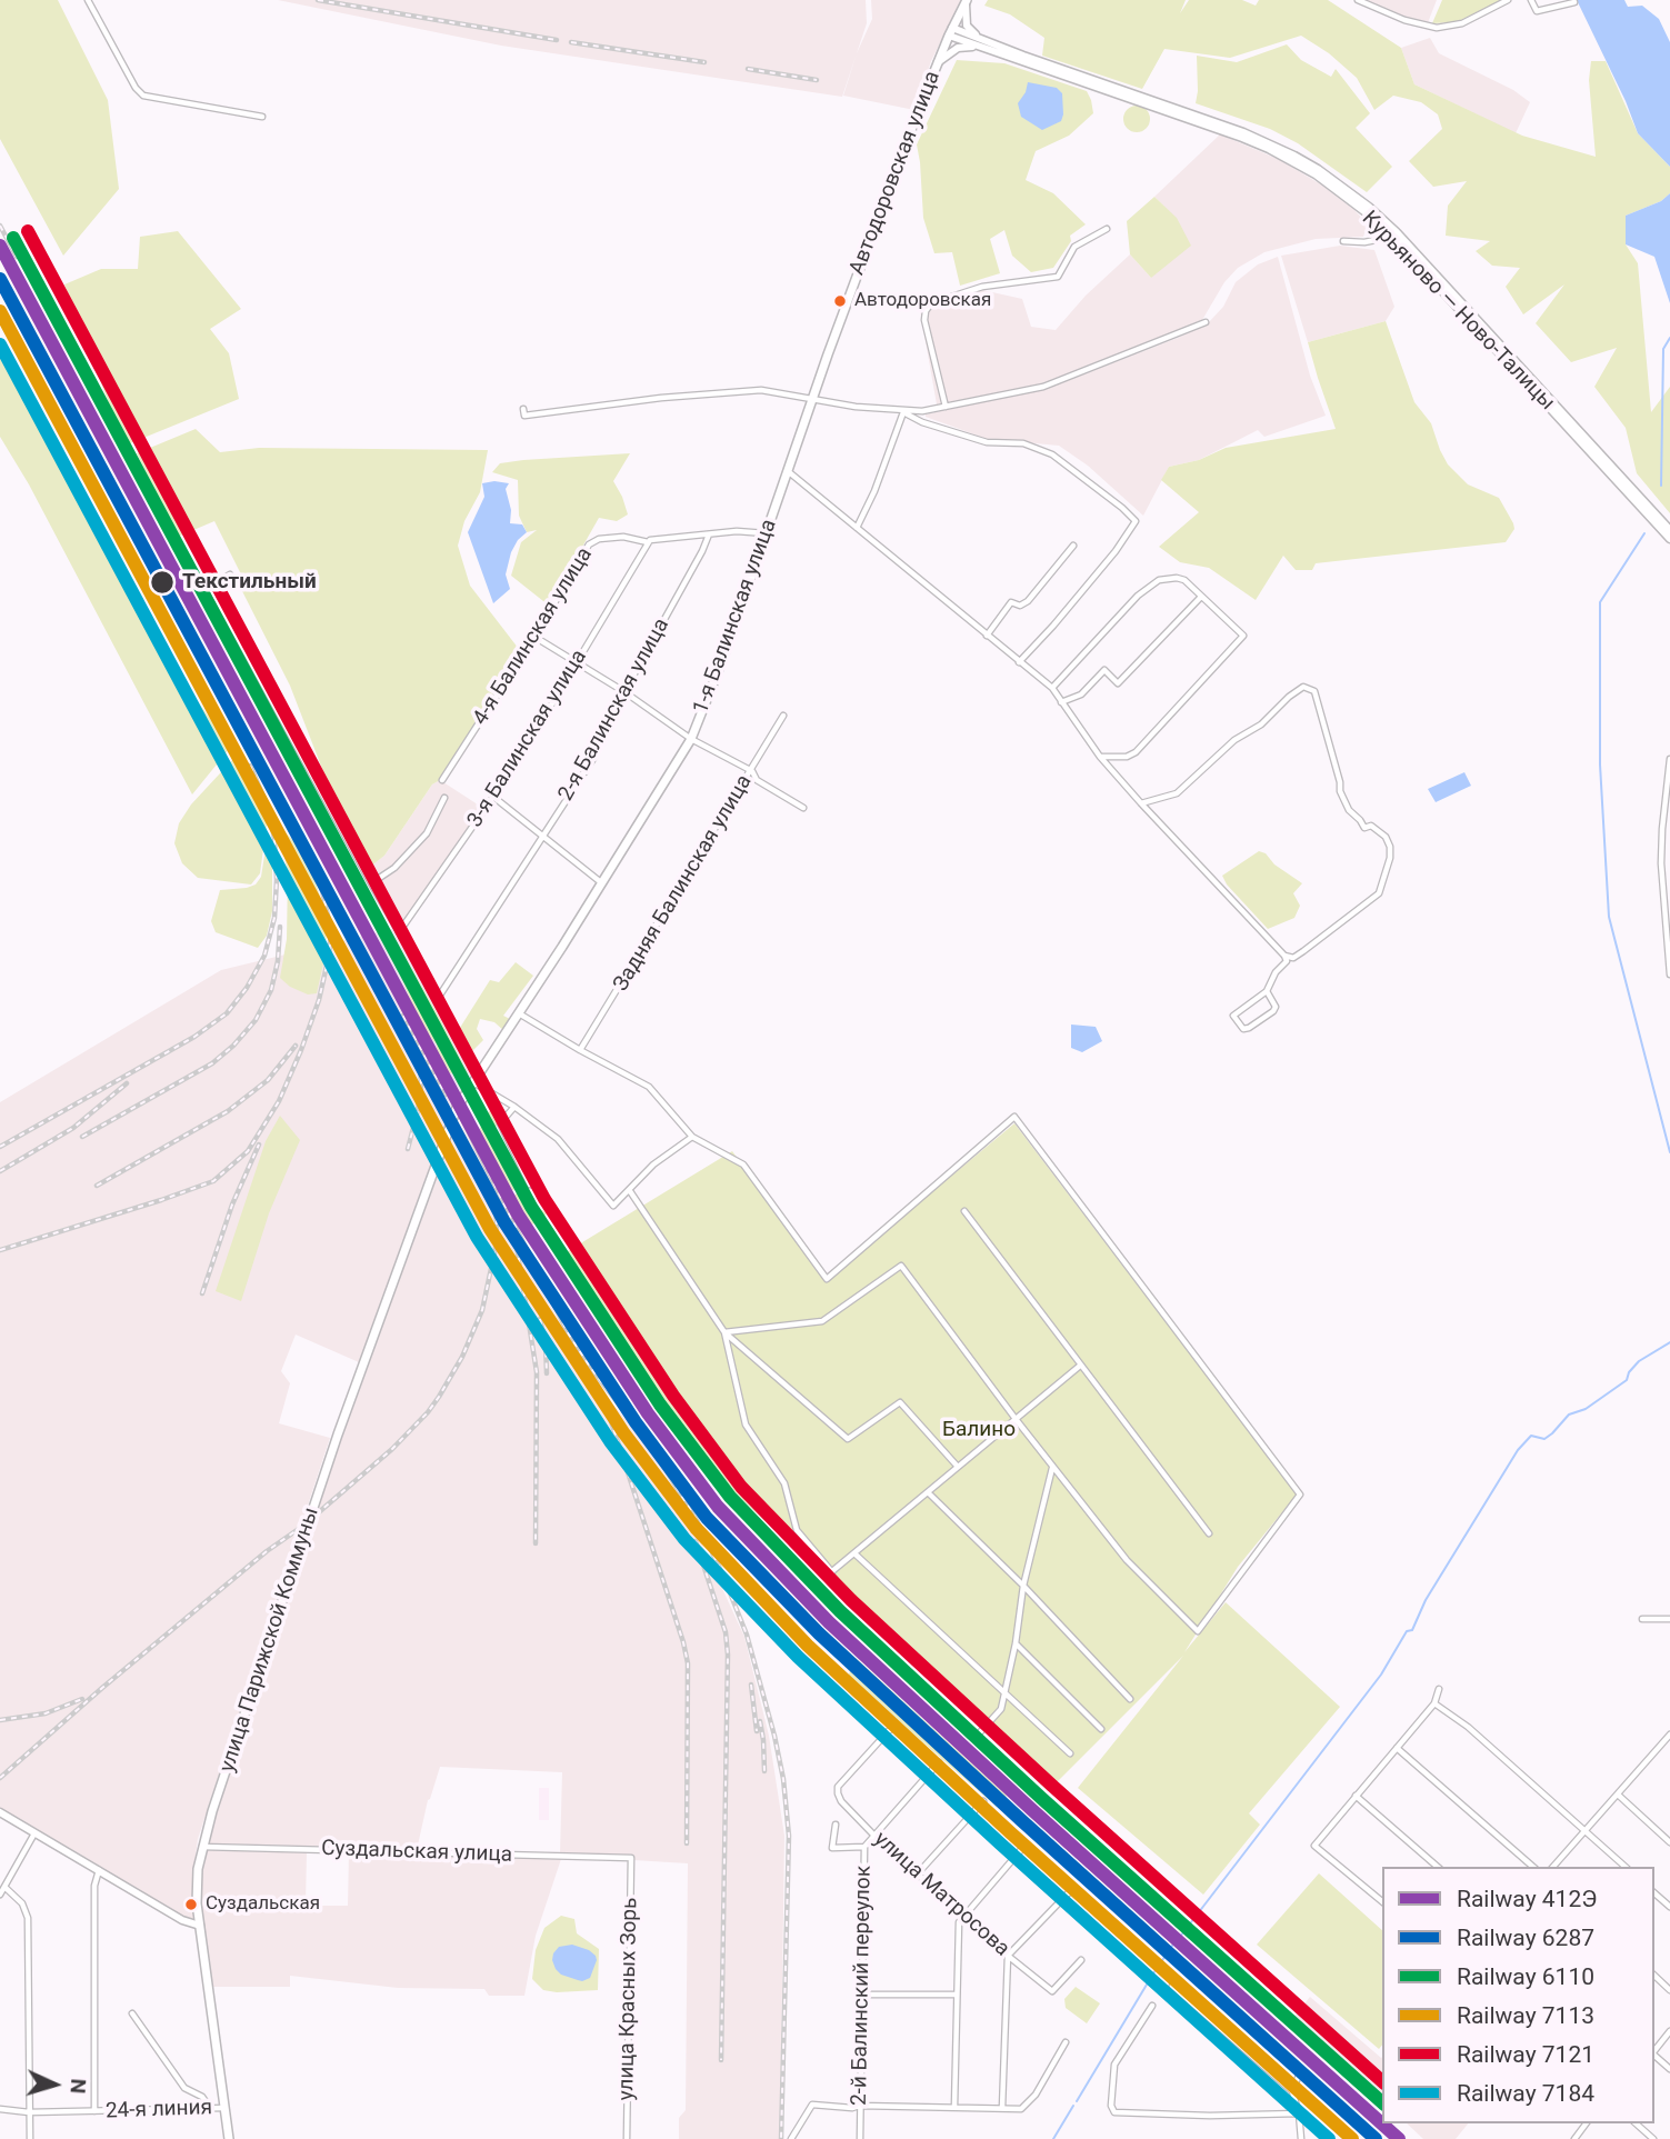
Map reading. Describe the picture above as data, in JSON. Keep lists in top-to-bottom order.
{
  "streets": {
    "main road": [
      "Автодоровская улица",
      "Курьяново — Ново-Талицы",
      "1-я Балинская улица",
      "улица Парижской Коммуны"
    ],
    "street": [
      "4-я Балинская улица",
      "2-я Балинская улица",
      "3-я Балинская улица",
      "Задняя Балинская улица",
      "Суздальская улица",
      "улица Матросова",
      "2-й Балинский переулок",
      "улица Красных Зорь",
      "24-я линия"
    ]
  },
  "crossings": [
    ["Автодоровская улица", "Курьяново — Ново-Талицы"],
    ["Автодоровская улица", "1-я Балинская улица"],
    ["1-я Балинская улица", "4-я Балинская улица"],
    ["1-я Балинская улица", "улица Парижской Коммуны"],
    ["4-я Балинская улица", "2-я Балинская улица"],
    ["4-я Балинская улица", "3-я Балинская улица"],
    ["улица Парижской Коммуны", "Суздальская улица"],
    ["улица Парижской Коммуны", "24-я линия"],
    ["Суздальская улица", "улица Красных Зорь"],
    ["улица Матросова", "2-й Балинский переулок"]
  ],
  "parks": ["Балино"],
  "places": ["Автодоровская", "Текстильный", "Суздальская"],
  "lines": [
    "rail line 7121",
    "rail line 6110",
    "rail line 412Э",
    "rail line 6287",
    "rail line 7113",
    "rail line 7184"
  ],
  "legend": [
    "Railway 412Э",
    "Railway 6287",
    "Railway 6110",
    "Railway 7113",
    "Railway 7121",
    "Railway 7184"
  ],
  "north": "right"
}
